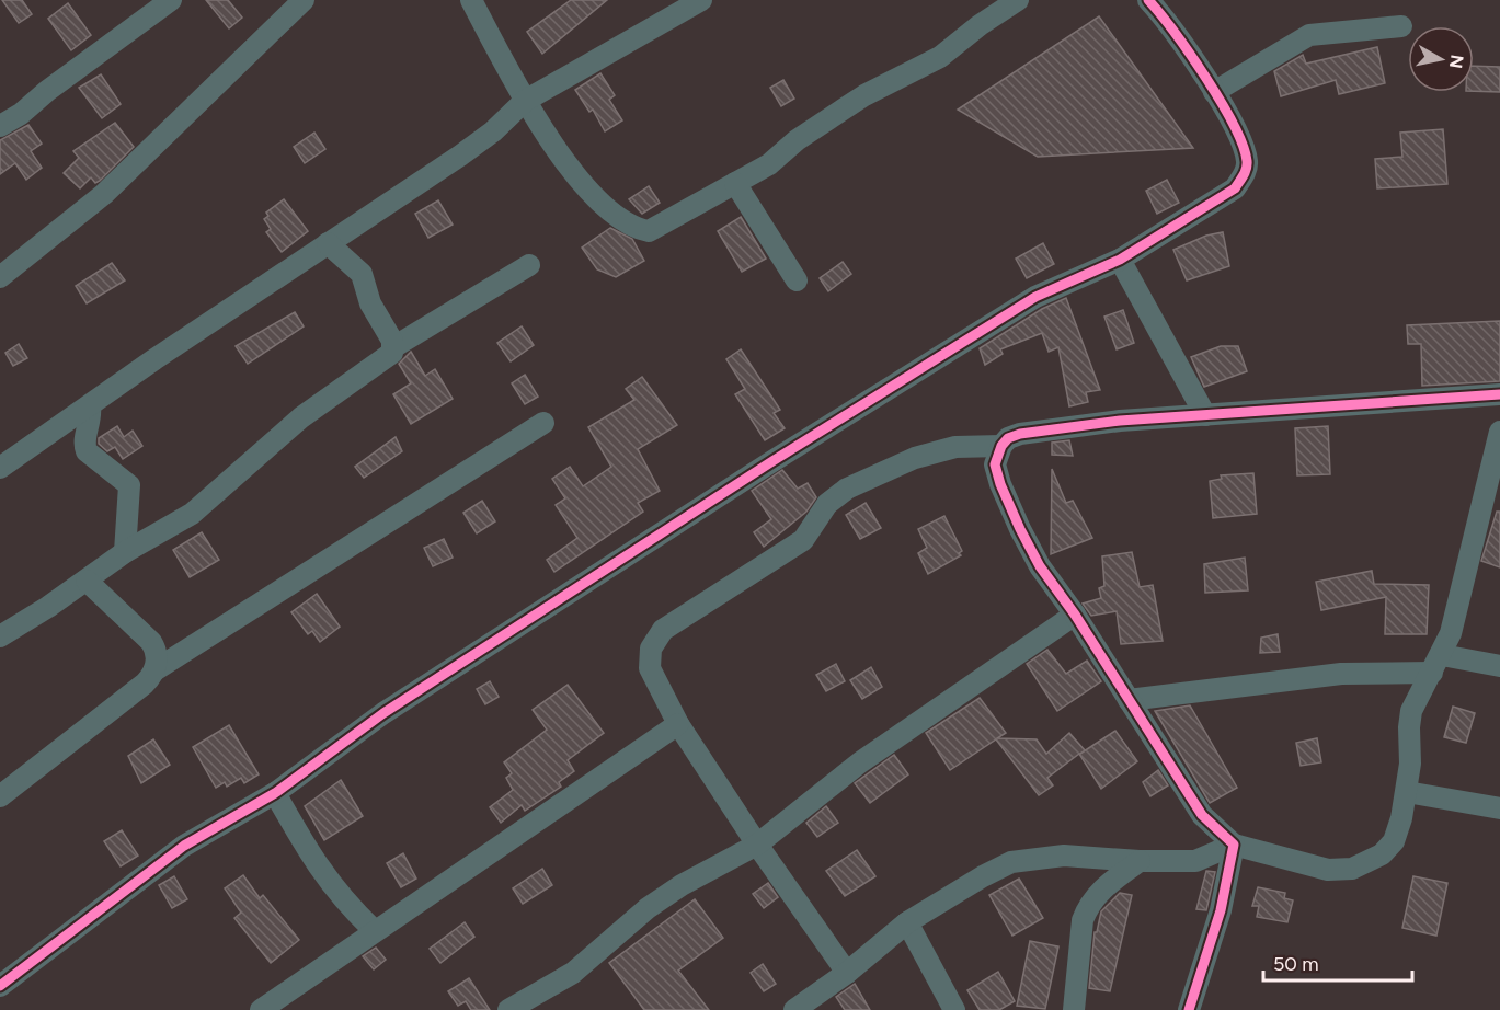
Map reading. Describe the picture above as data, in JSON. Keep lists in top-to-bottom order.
{
  "scale_bar": "50 m",
  "north": "right"
}
